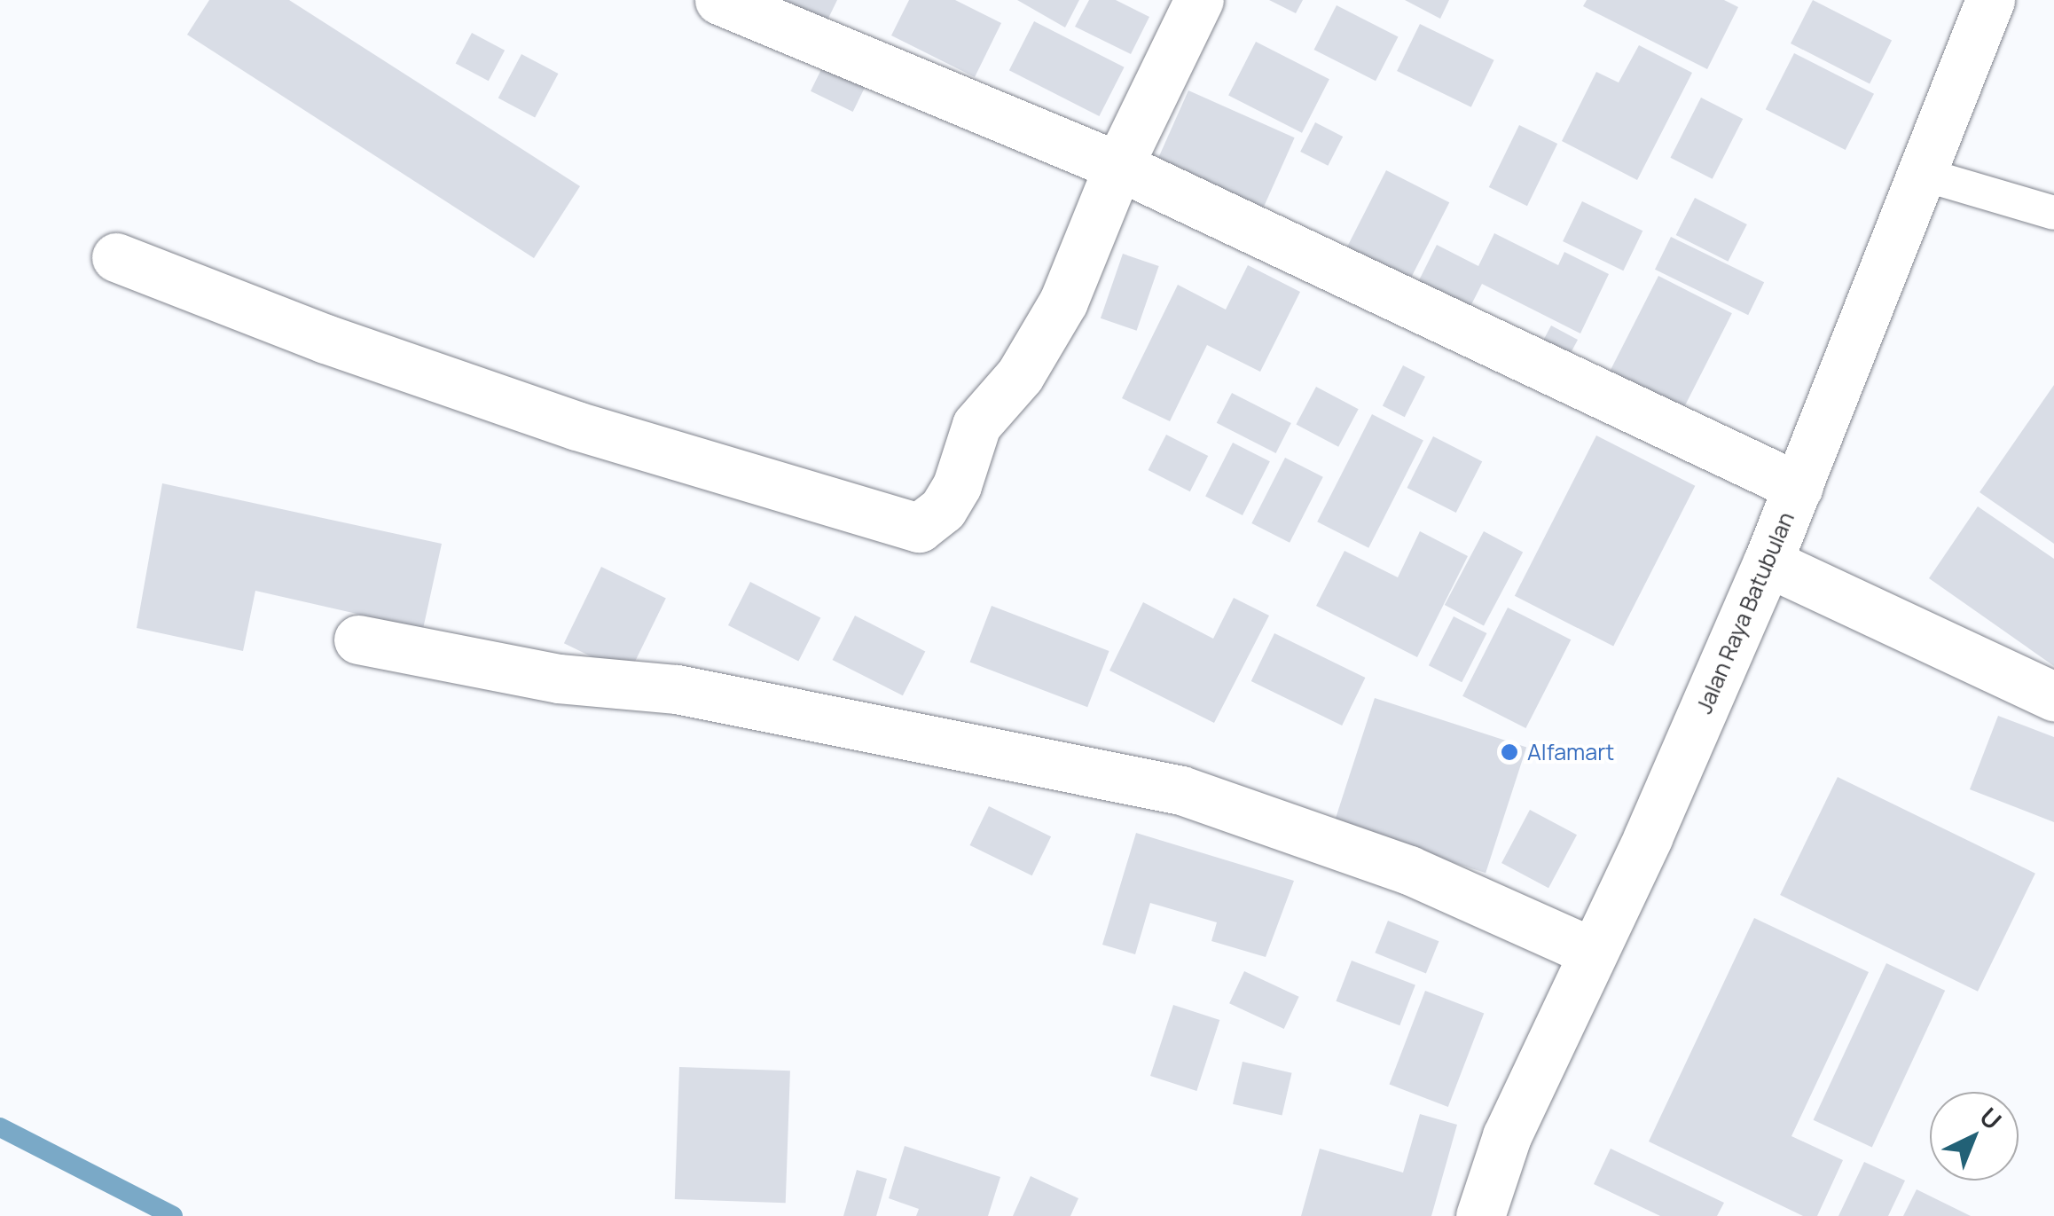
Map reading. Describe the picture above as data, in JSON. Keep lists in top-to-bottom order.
{
  "streets": {
    "main road": ["Jalan Raya Batubulan"]
  },
  "places": ["Alfamart"],
  "north": "top right"
}
